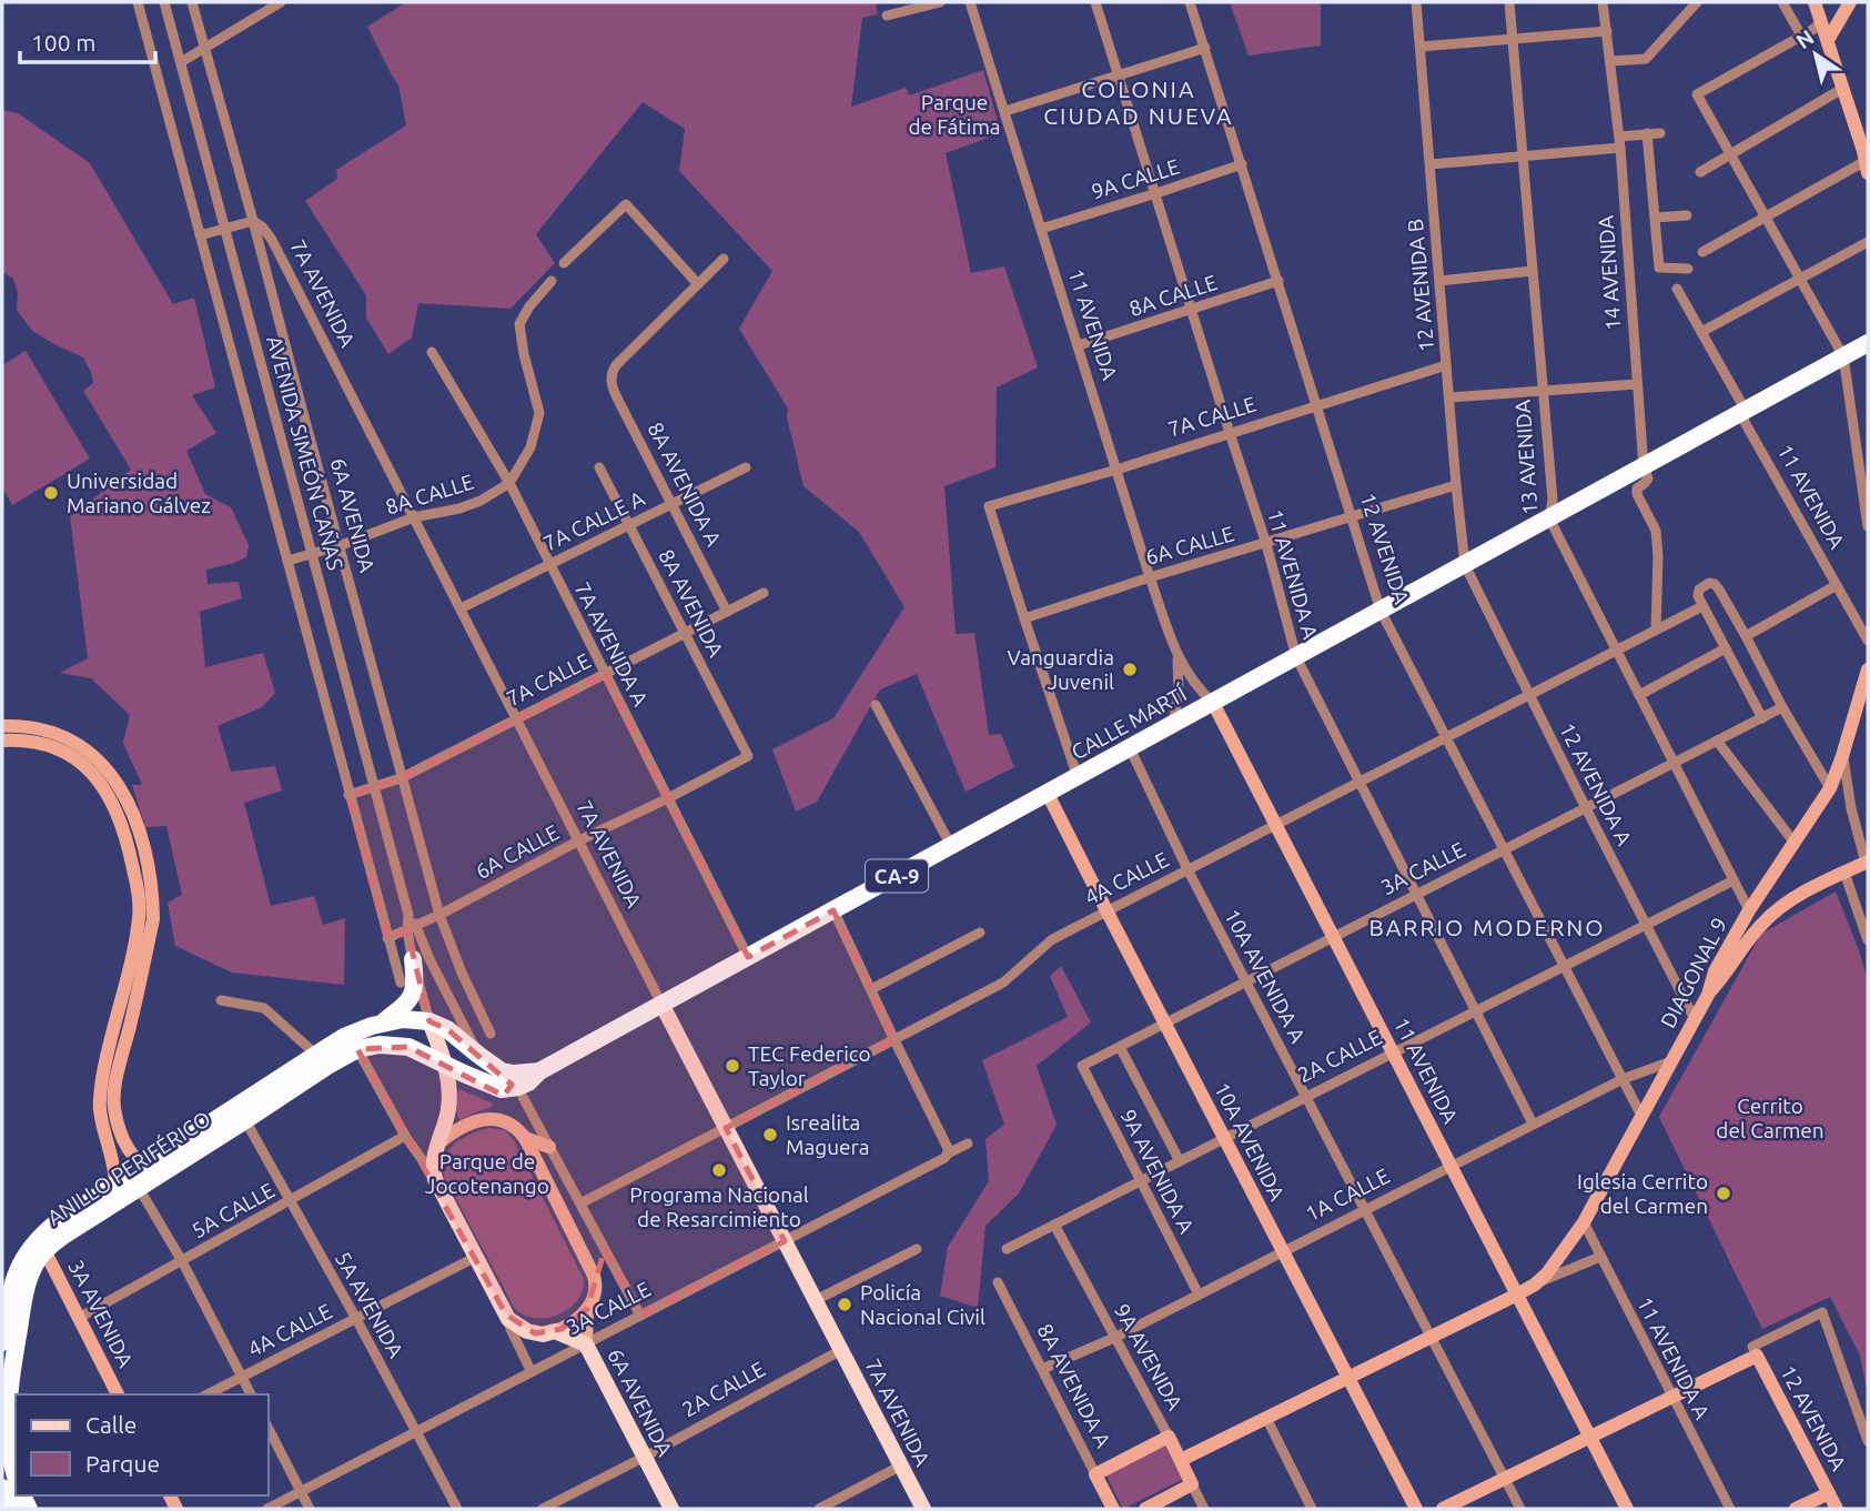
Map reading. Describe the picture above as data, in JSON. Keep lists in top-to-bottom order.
{
  "streets": {
    "highway": ["CALLE MARTÍ", "CA-9", "ANILLO PERIFÉRICO"],
    "main road": ["7A AVENIDA", "6A AVENIDA"],
    "street": [
      "9A CALLE",
      "14 AVENIDA",
      "12 AVENIDA B",
      "8A CALLE",
      "11 AVENIDA",
      "7A CALLE",
      "AVENIDA SIMEÓN CAÑAS",
      "13 AVENIDA",
      "8A AVENIDA A",
      "7A CALLE A",
      "6A CALLE",
      "12 AVENIDA",
      "11 AVENIDA A",
      "8A AVENIDA",
      "7A AVENIDA A",
      "12 AVENIDA A",
      "3A CALLE",
      "4A CALLE",
      "DIAGONAL 9",
      "10A AVENIDA A",
      "2A CALLE",
      "10A AVENIDA",
      "9A AVENIDA A",
      "1A CALLE",
      "5A CALLE",
      "5A AVENIDA",
      "3A AVENIDA",
      "9A AVENIDA"
    ]
  },
  "crossings": [
    ["9A CALLE", "11 AVENIDA"],
    ["9A CALLE", "12 AVENIDA"],
    ["9A CALLE", "11 AVENIDA A"],
    ["14 AVENIDA", "CALLE MARTÍ"],
    ["14 AVENIDA", "4A CALLE"],
    ["12 AVENIDA B", "7A CALLE"],
    ["12 AVENIDA B", "6A CALLE"],
    ["12 AVENIDA B", "CALLE MARTÍ"],
    ["12 AVENIDA B", "12 AVENIDA A"],
    ["7A AVENIDA", "8A CALLE"],
    ["7A AVENIDA", "7A CALLE"],
    ["7A AVENIDA", "6A AVENIDA"],
    ["7A AVENIDA", "7A CALLE A"],
    ["7A AVENIDA", "6A CALLE"],
    ["7A AVENIDA", "CALLE MARTÍ"],
    ["7A AVENIDA", "3A CALLE"],
    ["7A AVENIDA", "4A CALLE"],
    ["7A AVENIDA", "2A CALLE"],
    ["8A CALLE", "11 AVENIDA"],
    ["8A CALLE", "AVENIDA SIMEÓN CAÑAS"],
    ["8A CALLE", "6A AVENIDA"],
    ["8A CALLE", "12 AVENIDA"],
    ["8A CALLE", "11 AVENIDA A"],
    ["8A CALLE", "7A AVENIDA A"],
    ["11 AVENIDA", "7A CALLE"],
    ["11 AVENIDA", "6A CALLE"],
    ["11 AVENIDA", "CALLE MARTÍ"],
    ["11 AVENIDA", "3A CALLE"],
    ["11 AVENIDA", "CA-9"],
    ["11 AVENIDA", "4A CALLE"],
    ["11 AVENIDA", "2A CALLE"],
    ["11 AVENIDA", "1A CALLE"],
    ["7A CALLE", "AVENIDA SIMEÓN CAÑAS"],
    ["7A CALLE", "8A AVENIDA A"],
    ["7A CALLE", "6A AVENIDA"],
    ["7A CALLE", "6A CALLE"],
    ["7A CALLE", "12 AVENIDA"],
    ["7A CALLE", "11 AVENIDA A"],
    ["7A CALLE", "8A AVENIDA"],
    ["7A CALLE", "7A AVENIDA A"],
    ["AVENIDA SIMEÓN CAÑAS", "6A CALLE"],
    ["AVENIDA SIMEÓN CAÑAS", "CALLE MARTÍ"],
    ["AVENIDA SIMEÓN CAÑAS", "ANILLO PERIFÉRICO"],
    ["13 AVENIDA", "CALLE MARTÍ"],
    ["13 AVENIDA", "3A CALLE"],
    ["13 AVENIDA", "4A CALLE"],
    ["13 AVENIDA", "DIAGONAL 9"],
    ["13 AVENIDA", "2A CALLE"],
    ["8A AVENIDA A", "7A CALLE A"],
    ["8A AVENIDA A", "1A CALLE"],
    ["6A AVENIDA", "6A CALLE"],
    ["6A AVENIDA", "3A CALLE"],
    ["6A AVENIDA", "2A CALLE"],
    ["7A CALLE A", "8A AVENIDA"],
    ["7A CALLE A", "7A AVENIDA A"],
    ["6A CALLE", "12 AVENIDA"],
    ["6A CALLE", "11 AVENIDA A"],
    ["6A CALLE", "8A AVENIDA"],
    ["6A CALLE", "7A AVENIDA A"],
    ["12 AVENIDA", "CALLE MARTÍ"],
    ["12 AVENIDA", "3A CALLE"],
    ["12 AVENIDA", "4A CALLE"],
    ["12 AVENIDA", "DIAGONAL 9"],
    ["12 AVENIDA", "2A CALLE"],
    ["12 AVENIDA", "1A CALLE"],
    ["11 AVENIDA A", "CALLE MARTÍ"],
    ["11 AVENIDA A", "3A CALLE"],
    ["11 AVENIDA A", "4A CALLE"],
    ["11 AVENIDA A", "DIAGONAL 9"],
    ["11 AVENIDA A", "2A CALLE"],
    ["11 AVENIDA A", "1A CALLE"],
    ["7A AVENIDA A", "CALLE MARTÍ"],
    ["CALLE MARTÍ", "12 AVENIDA A"],
    ["CALLE MARTÍ", "CA-9"],
    ["CALLE MARTÍ", "10A AVENIDA A"],
    ["CALLE MARTÍ", "10A AVENIDA"],
    ["CALLE MARTÍ", "ANILLO PERIFÉRICO"],
    ["12 AVENIDA A", "3A CALLE"],
    ["12 AVENIDA A", "4A CALLE"],
    ["12 AVENIDA A", "DIAGONAL 9"],
    ["12 AVENIDA A", "2A CALLE"],
    ["3A CALLE", "10A AVENIDA A"],
    ["3A CALLE", "10A AVENIDA"],
    ["3A CALLE", "9A AVENIDA A"],
    ["3A CALLE", "5A AVENIDA"],
    ["4A CALLE", "10A AVENIDA A"],
    ["4A CALLE", "10A AVENIDA"],
    ["4A CALLE", "5A AVENIDA"],
    ["DIAGONAL 9", "1A CALLE"],
    ["10A AVENIDA A", "2A CALLE"],
    ["10A AVENIDA A", "1A CALLE"],
    ["2A CALLE", "10A AVENIDA"],
    ["2A CALLE", "9A AVENIDA A"],
    ["2A CALLE", "9A AVENIDA"],
    ["10A AVENIDA", "1A CALLE"],
    ["ANILLO PERIFÉRICO", "5A AVENIDA"],
    ["ANILLO PERIFÉRICO", "3A AVENIDA"],
    ["9A AVENIDA A", "1A CALLE"],
    ["1A CALLE", "9A AVENIDA"],
    ["5A CALLE", "5A AVENIDA"],
    ["5A CALLE", "3A AVENIDA"]
  ],
  "districts": ["COLONIA CIUDAD NUEVA", "BARRIO MODERNO"],
  "parks": ["Parque de Fátima", "Cerrito del Carmen", "Parque de Jocotenango"],
  "places": [
    "Universidad Mariano Gálvez",
    "Vanguardia Juvenil",
    "TEC Federico Taylor",
    "Isrealita Maguera",
    "Programa Nacional de Resarcimiento",
    "Iglesia Cerrito del Carmen",
    "Policía Nacional Civil"
  ],
  "legend": ["Calle", "Parque"],
  "scale_bar": "100 m",
  "north": "top left"
}
